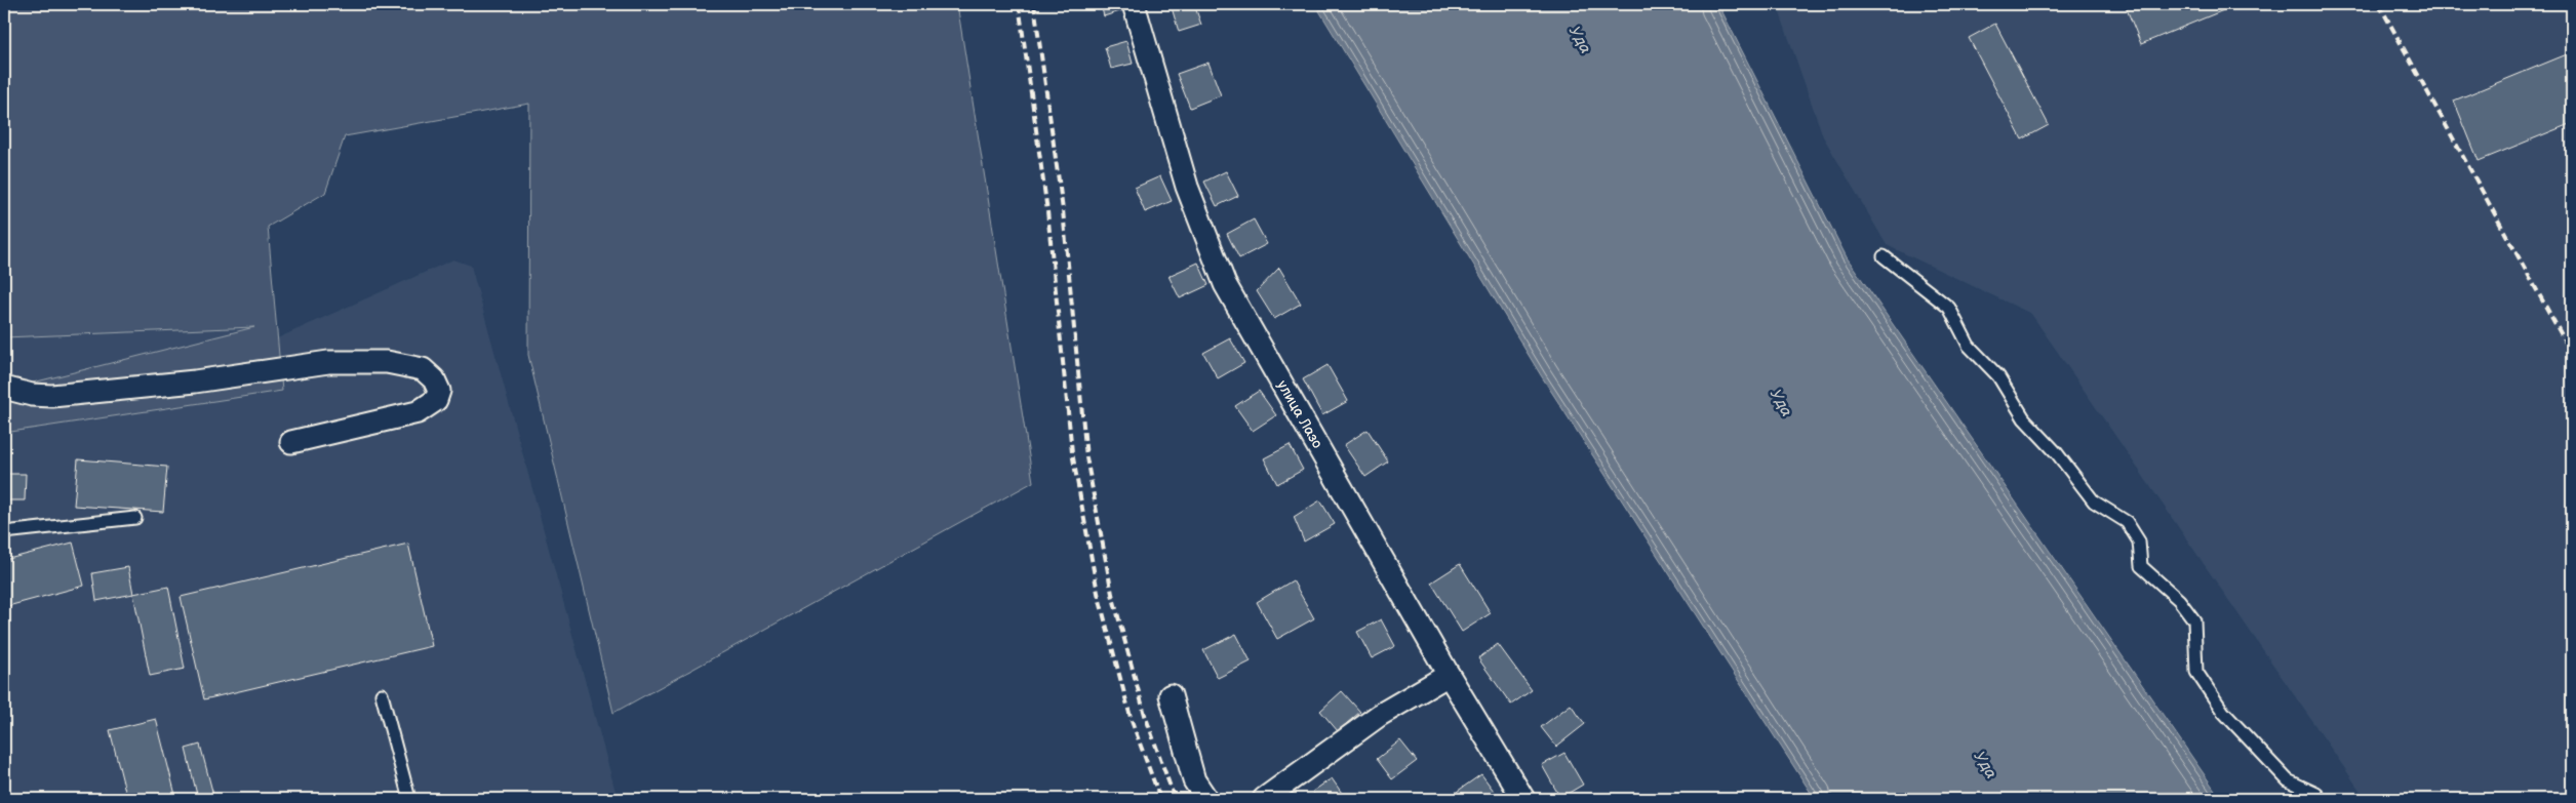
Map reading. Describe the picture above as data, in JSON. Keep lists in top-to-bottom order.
{
  "streets": {
    "street": ["улица Лазо"]
  },
  "water": ["Уда"]
}
